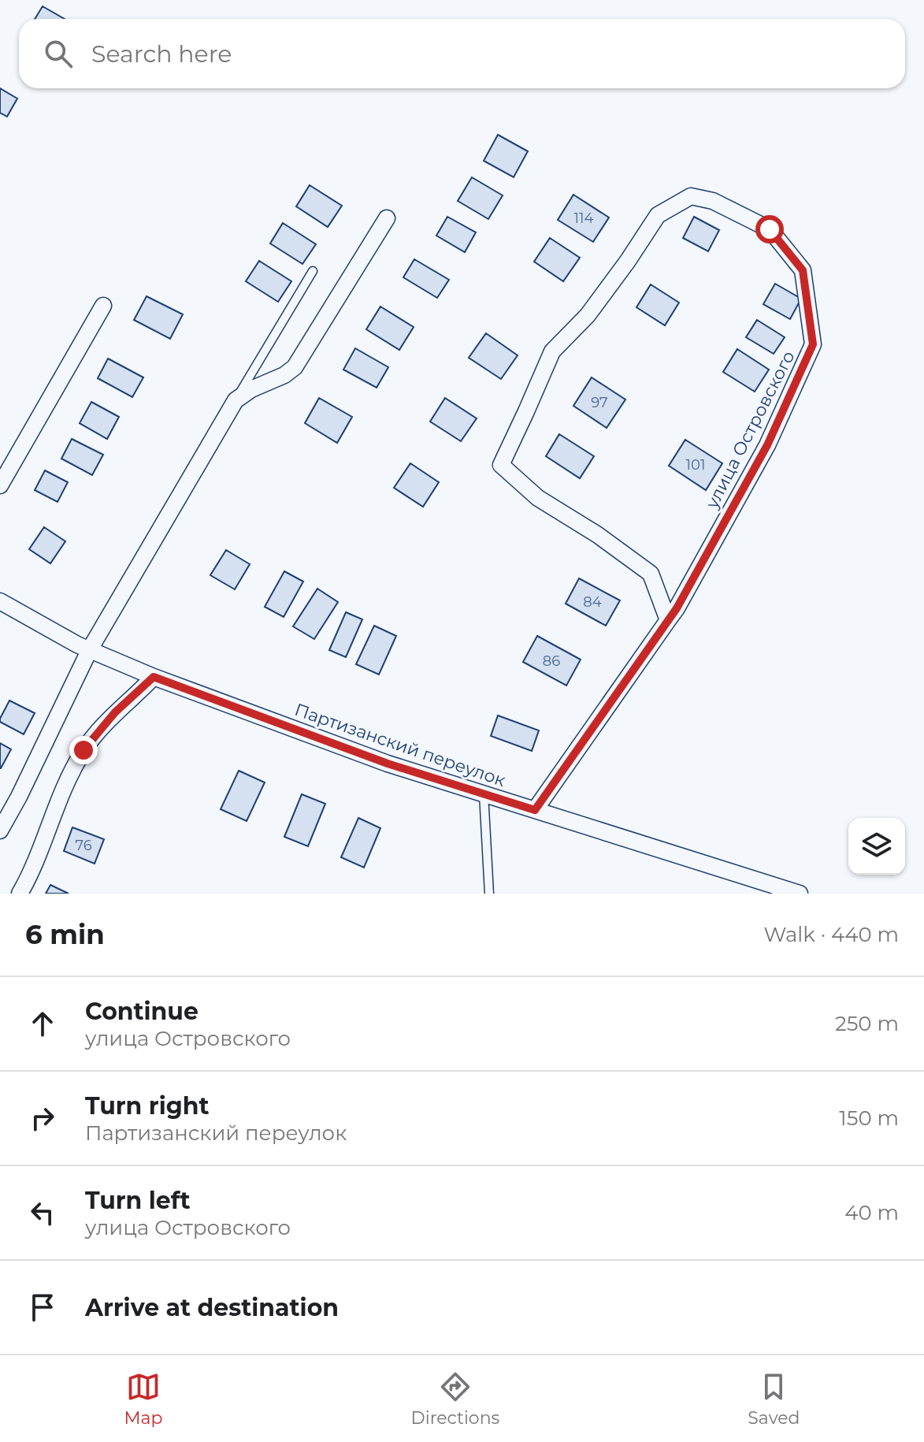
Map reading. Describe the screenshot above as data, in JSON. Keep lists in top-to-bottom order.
{
  "streets": {
    "street": ["улица Островского", "Партизанский переулок"]
  },
  "crossings": [
    ["улица Островского", "Партизанский переулок"]
  ],
  "house_numbers": [
    "114",
    "97",
    "101",
    "84",
    "86",
    "76"
  ],
  "page": {
    "search": "Search here",
    "heading": ["6 min", "Walk · 440 m"],
    "list": [
      ["Continue", "улица Островского", "250 m"],
      ["Turn right", "Партизанский переулок", "150 m"],
      ["Turn left", "улица Островского", "40 m"],
      "Arrive at destination"
    ],
    "nav": ["Map", "Directions", "Saved"]
  }
}
